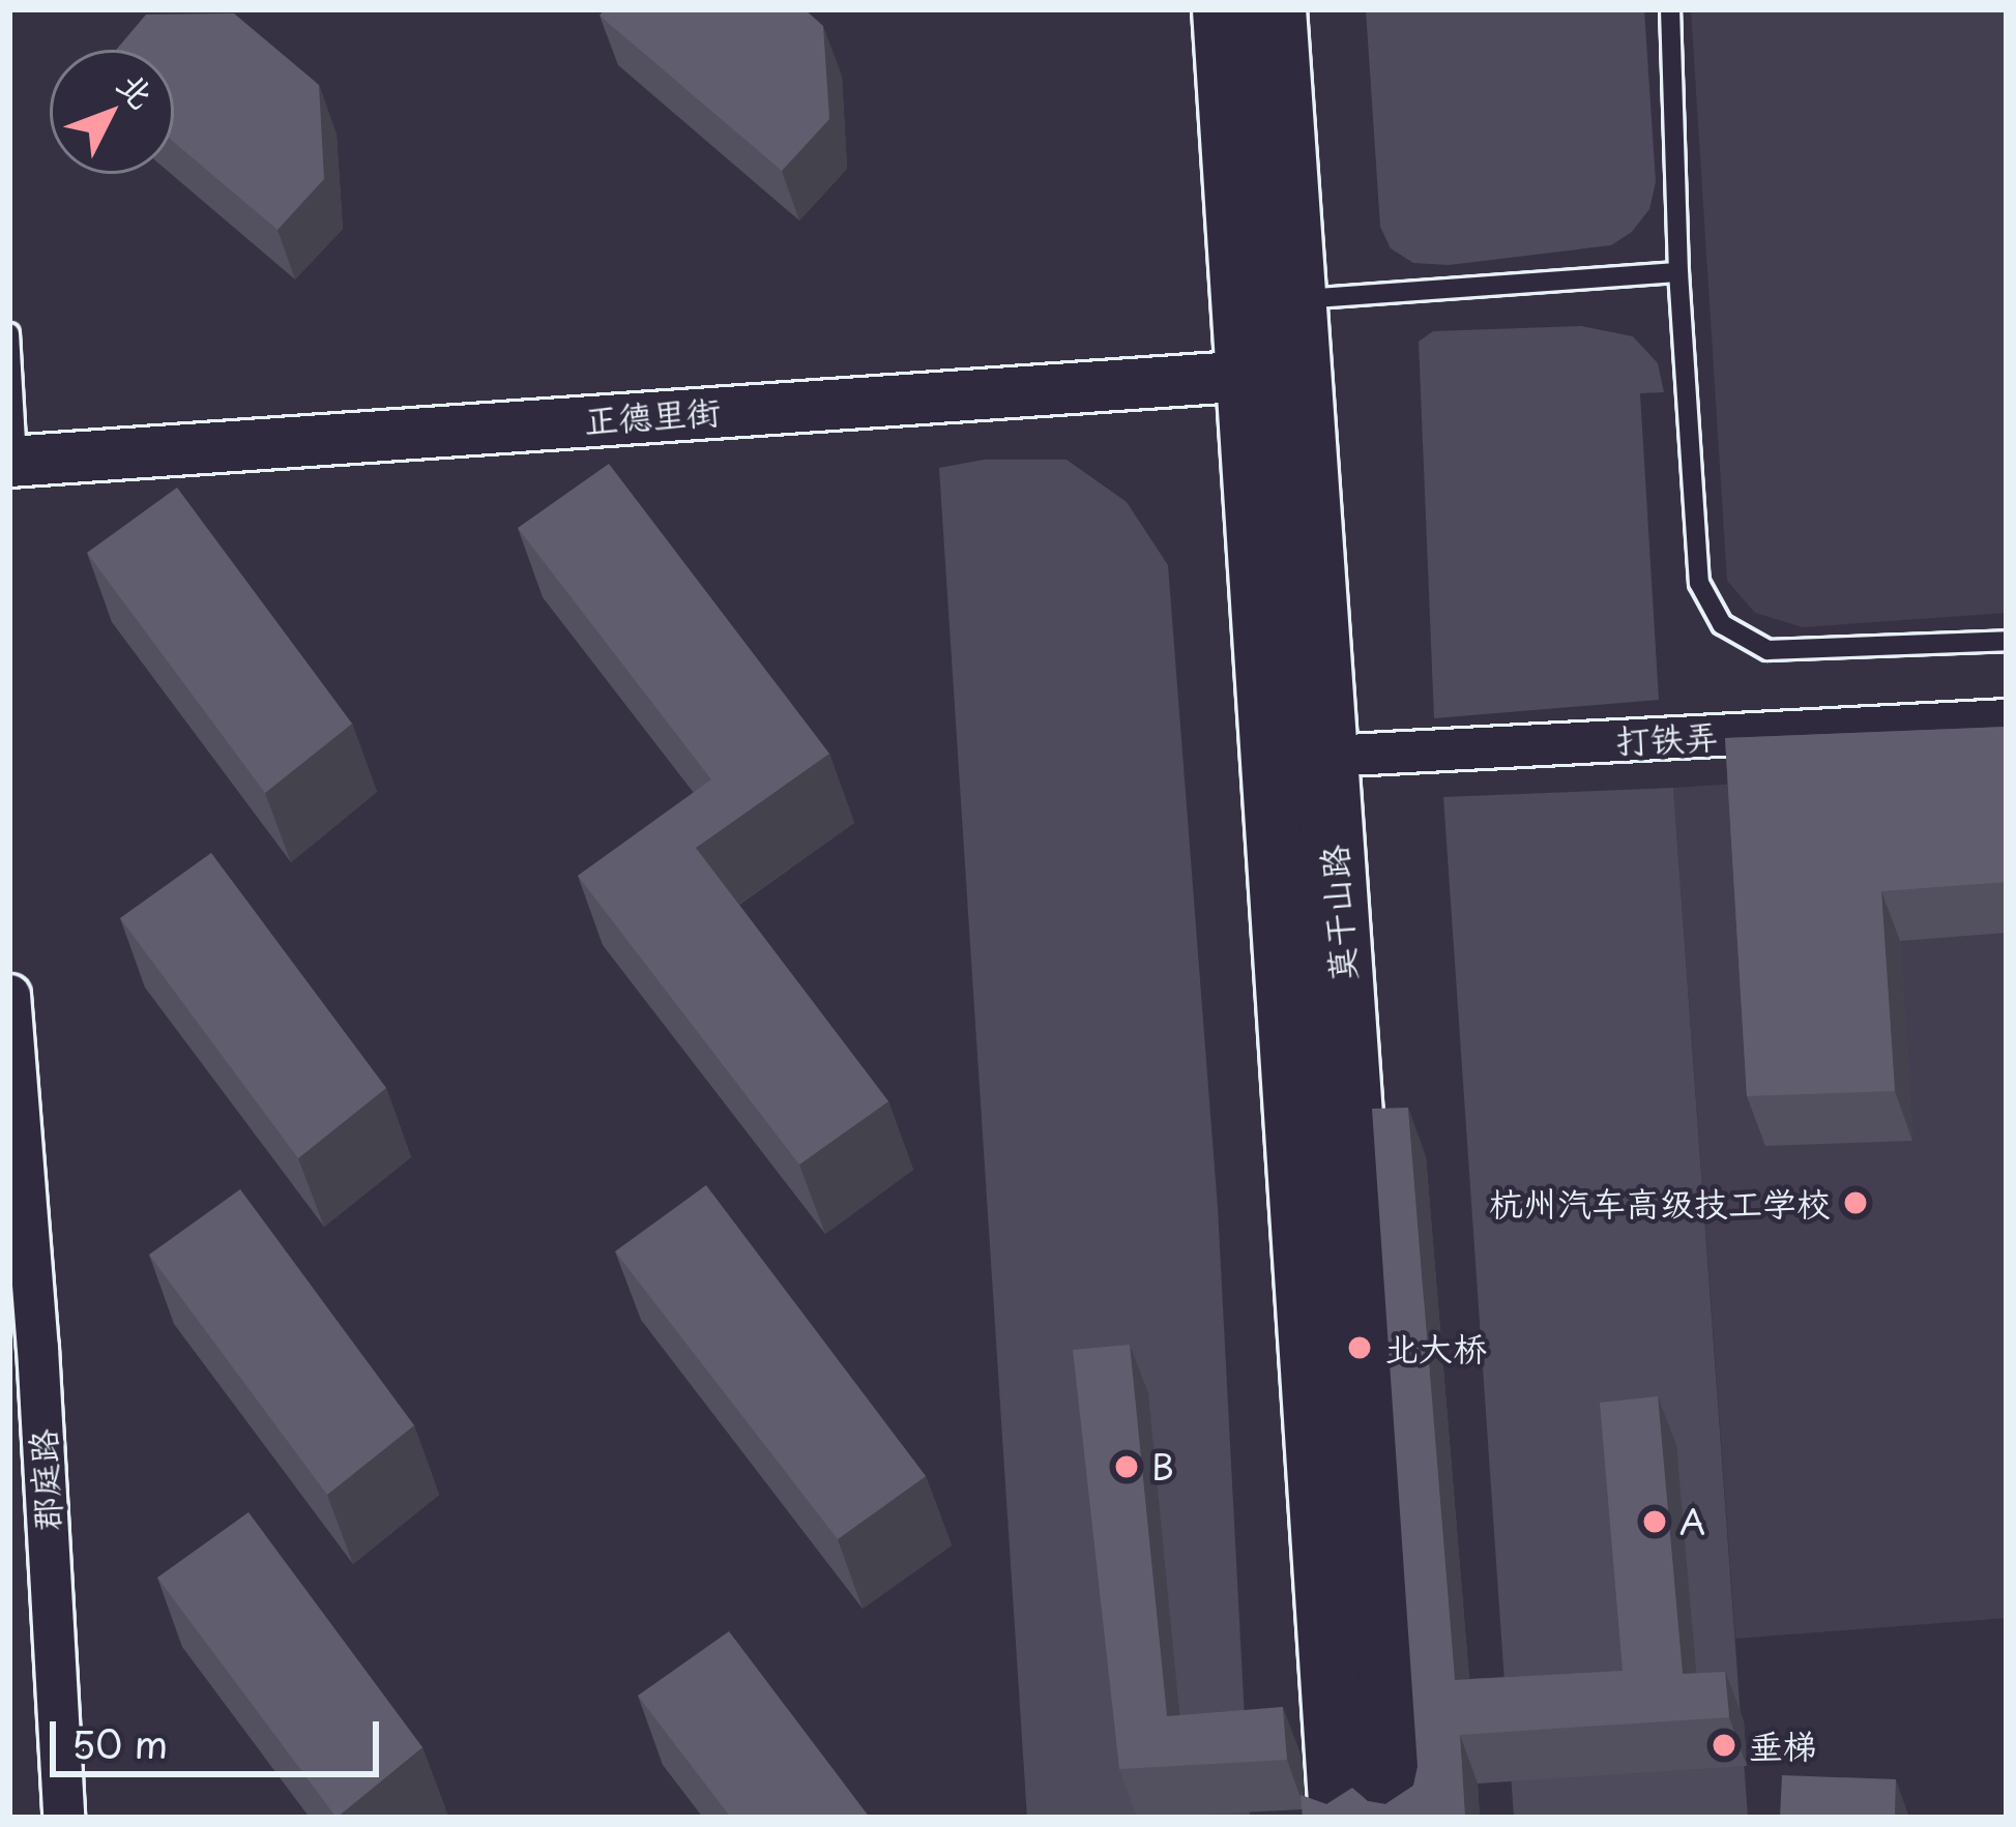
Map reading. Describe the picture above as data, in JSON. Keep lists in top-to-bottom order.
{
  "streets": {
    "main road": ["莫干山路"],
    "street": ["正德里街", "打铁弄", "郡庭路"]
  },
  "crossings": [
    ["正德里街", "莫干山路"],
    ["打铁弄", "莫干山路"]
  ],
  "places": [
    "杭州汽车高级技工学校",
    "北大桥",
    "B",
    "A",
    "垂梯"
  ],
  "scale_bar": "50 m",
  "north": "top right"
}
